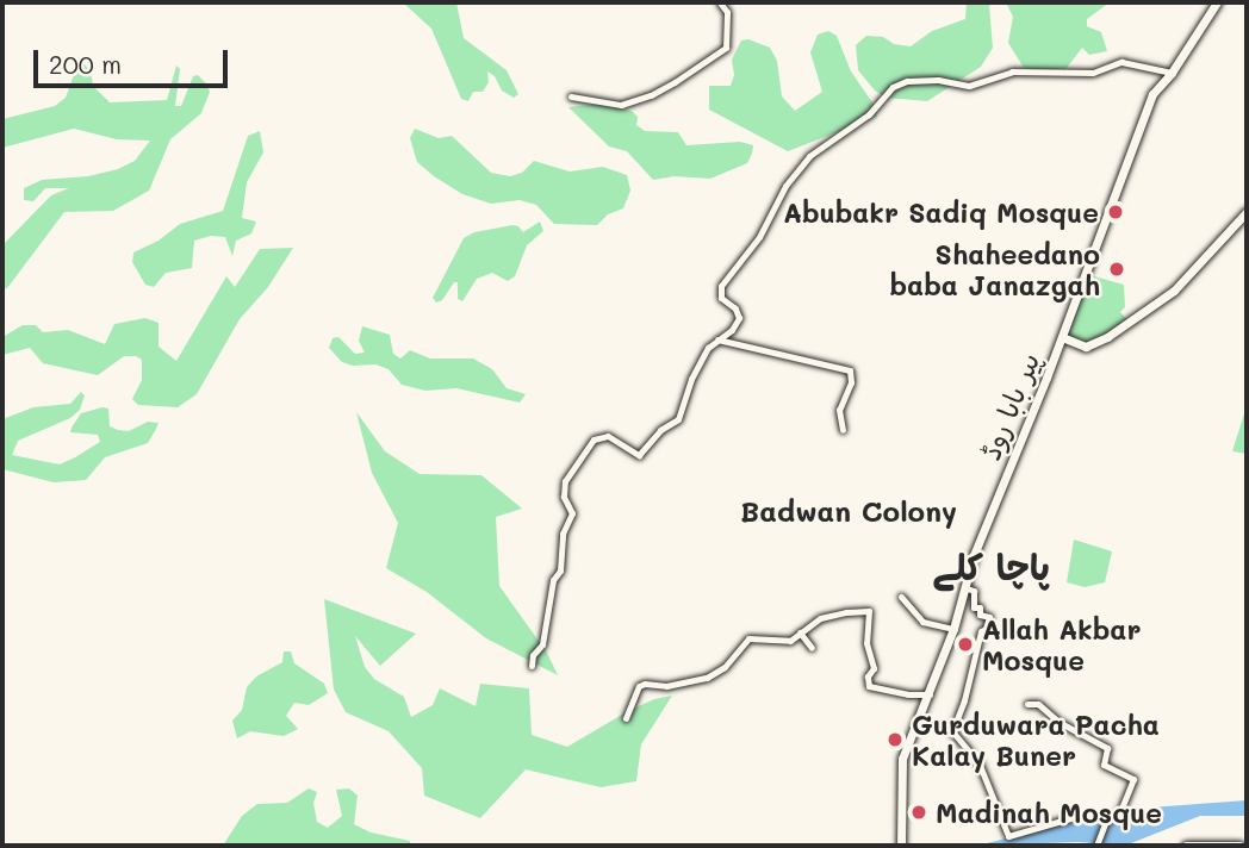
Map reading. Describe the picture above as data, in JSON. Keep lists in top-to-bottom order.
{
  "streets": {
    "main road": ["پیر بابا روڈ"]
  },
  "districts": ["Badwan Colony", "پاچا کلے"],
  "places": [
    "Abubakr Sadiq Mosque",
    "Shaheedano baba Janazgah",
    "Allah Akbar Mosque",
    "Gurduwara Pacha Kalay Buner",
    "Madinah Mosque"
  ],
  "scale_bar": "200 m"
}
